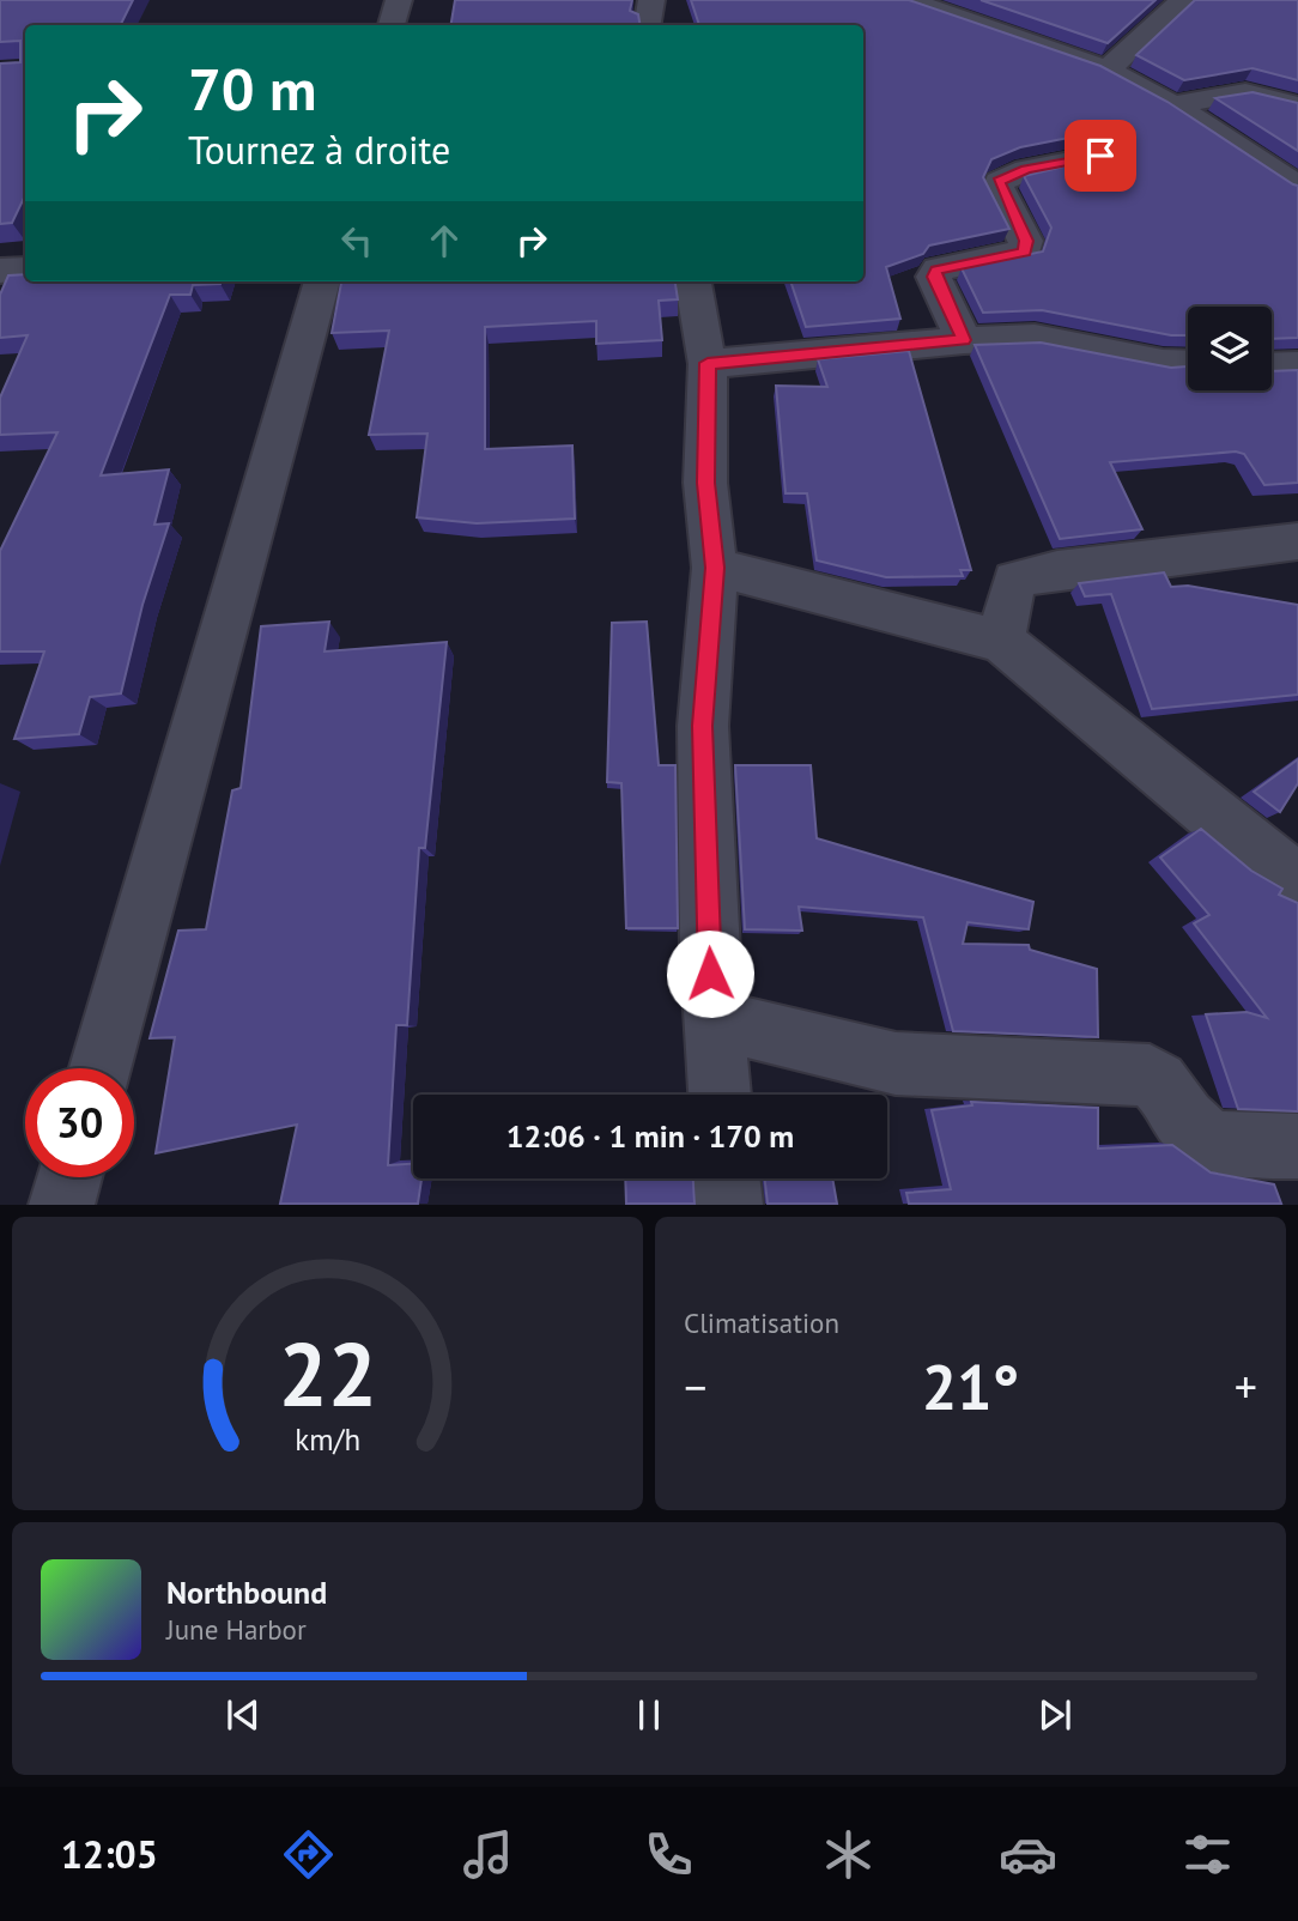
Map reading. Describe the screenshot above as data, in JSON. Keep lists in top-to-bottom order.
{
  "page": {
    "turn": ["70 m", "Tournez à droite"],
    "limit": "30",
    "trip": "12:06 · 1 min · 170 m",
    "tile": "Climatisation",
    "heat": ["−", "21°", "+"],
    "song": ["Northbound", "June Harbor"],
    "tabs": "12:05",
    "gauge": ["22", "km/h"]
  }
}
